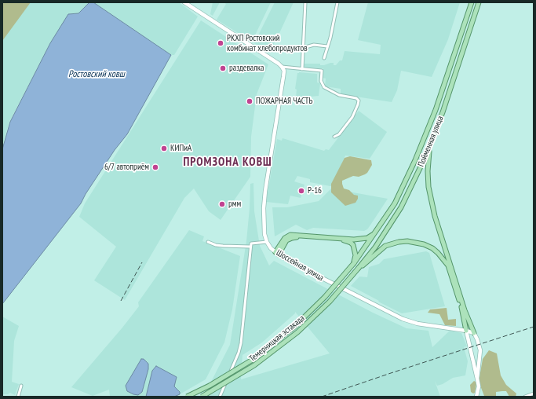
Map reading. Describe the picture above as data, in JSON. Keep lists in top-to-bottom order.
{
  "streets": {
    "main road": ["Пойменная улица", "Шоссейная улица", "Темерницкая эстакада"]
  },
  "crossings": [
    ["Пойменная улица", "Темерницкая эстакада"]
  ],
  "districts": ["ПРОМЗОНА КОВШ"],
  "water": ["Ростовский ковш"],
  "places": [
    "РКХП Ростовский комбинат хлебопродуктов",
    "раздевалка",
    "ПОЖАРНАЯ ЧАСТЬ",
    "КИПиА",
    "6/7 автоприём",
    "Р-16",
    "рмм"
  ]
}
